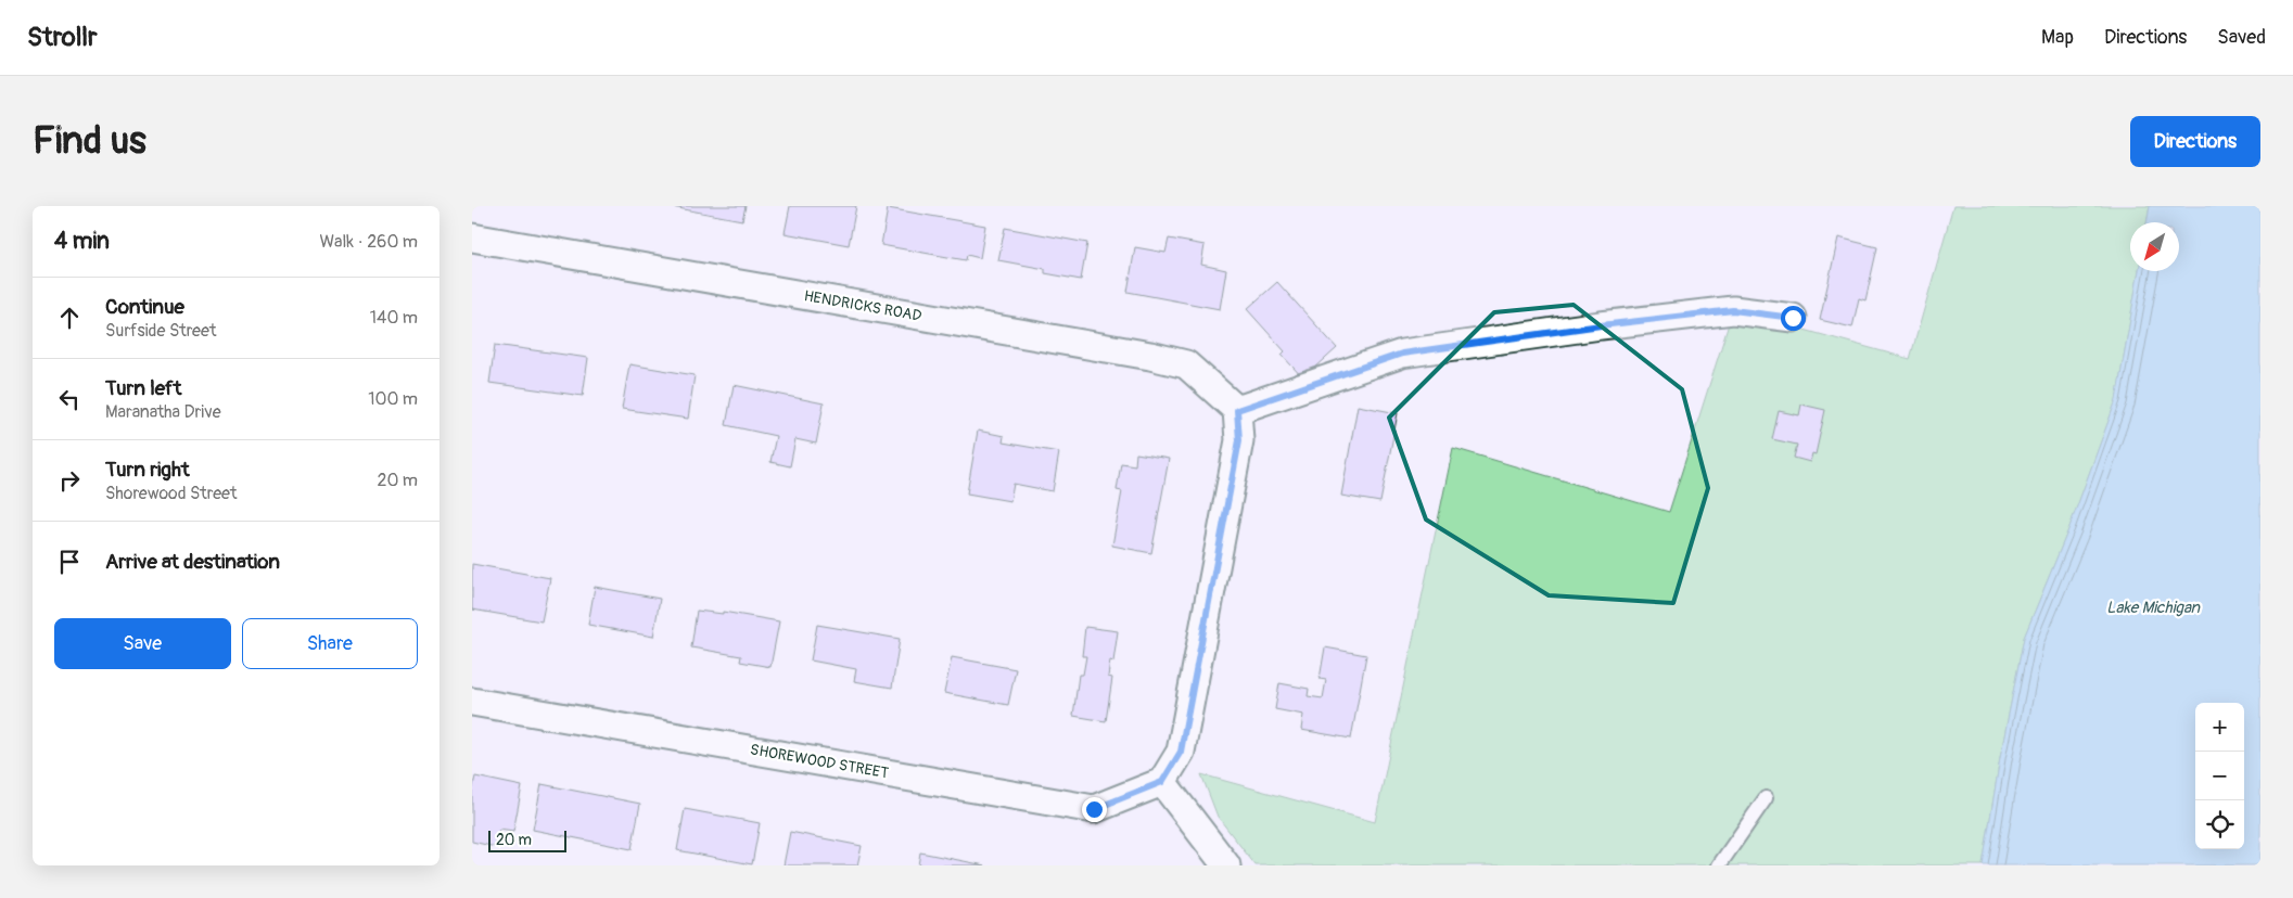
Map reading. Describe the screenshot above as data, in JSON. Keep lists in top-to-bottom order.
{
  "streets": {
    "street": ["HENDRICKS ROAD", "SHOREWOOD STREET"]
  },
  "water": ["Lake Michigan"],
  "scale_bar": "20 m",
  "north": "bottom left",
  "page": {
    "header": "Strollr",
    "nav": ["Map", "Directions", "Saved"],
    "buttons": [
      "Directions",
      ["Save", "Share"]
    ],
    "title": "Find us",
    "heading": ["4 min", "Walk · 260 m"],
    "list": [
      ["Continue", "Surfside Street", "140 m"],
      ["Turn left", "Maranatha Drive", "100 m"],
      ["Turn right", "Shorewood Street", "20 m"],
      "Arrive at destination"
    ],
    "map_buttons": ["+", "−"],
    "scale": "20 m"
  }
}
